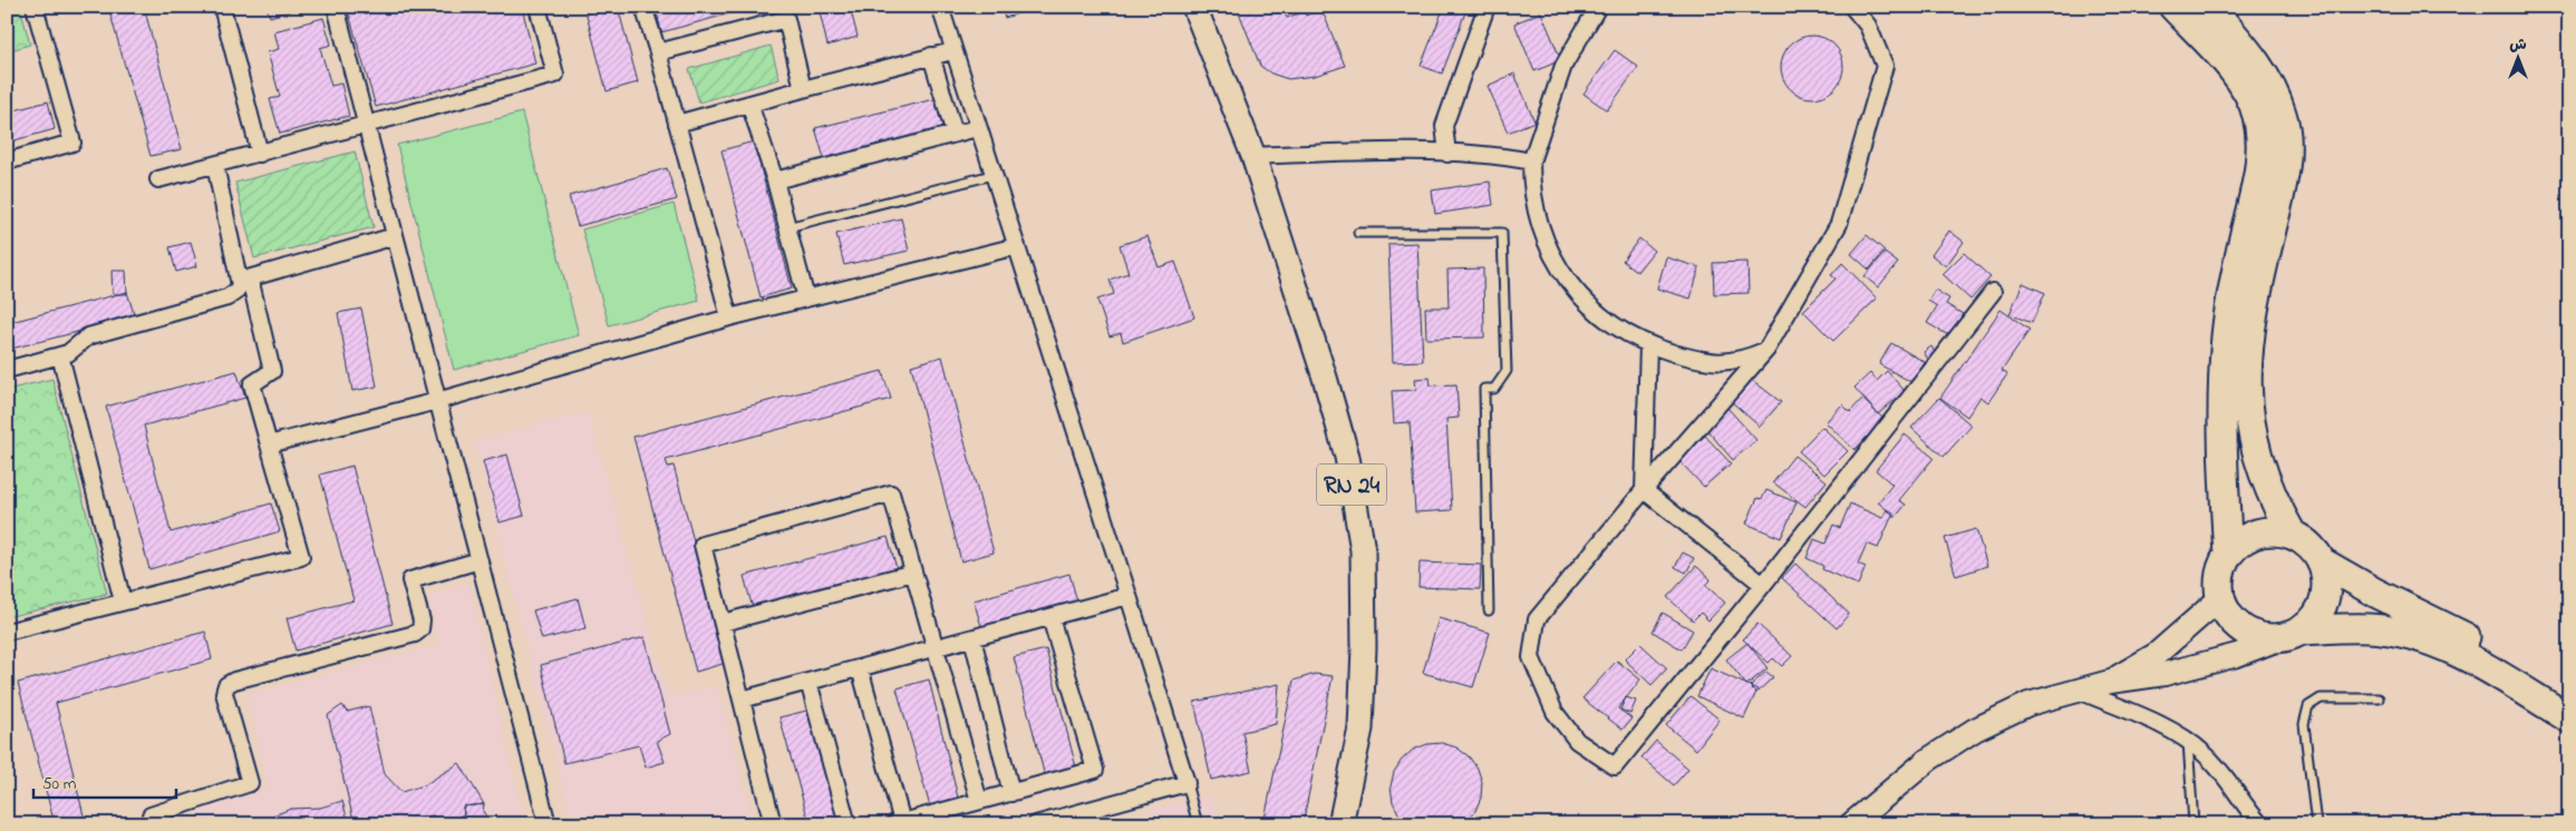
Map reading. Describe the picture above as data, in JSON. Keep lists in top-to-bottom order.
{
  "streets": {
    "main road": ["RN 24"]
  },
  "scale_bar": "50 m",
  "north": "top"
}
